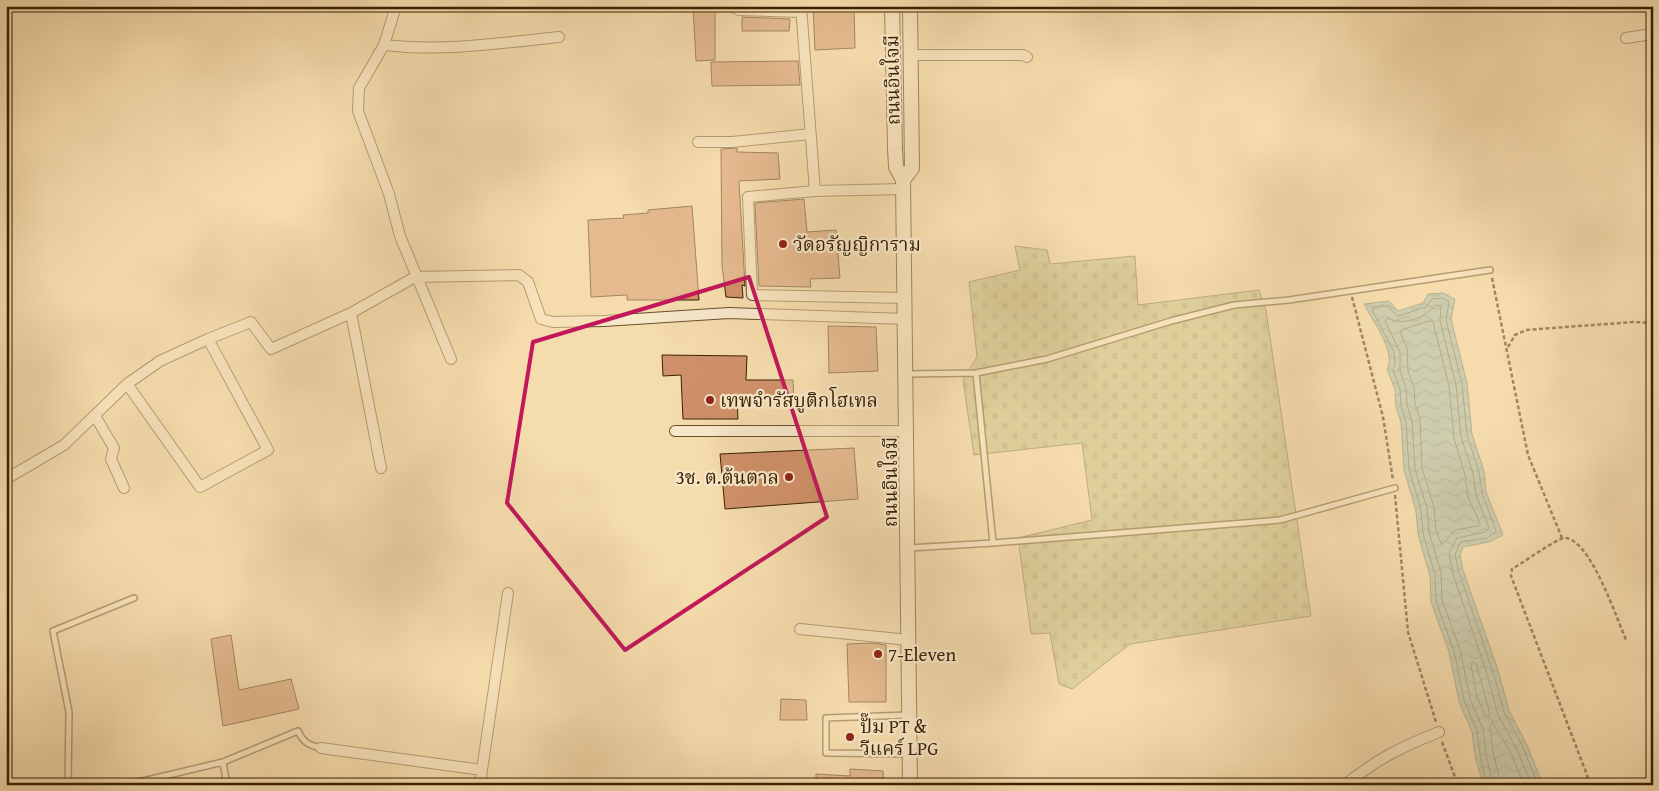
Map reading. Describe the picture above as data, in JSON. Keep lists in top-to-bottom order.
{
  "streets": {
    "main road": ["ถนนอินใจมี"]
  },
  "places": [
    "วัดอรัญญิการาม",
    "เทพจำรัสบูติกโฮเทล",
    "3ช. ต.ต้นตาล",
    "7-Eleven",
    "ปั๊ม PT & วีแคร์ LPG"
  ]
}
